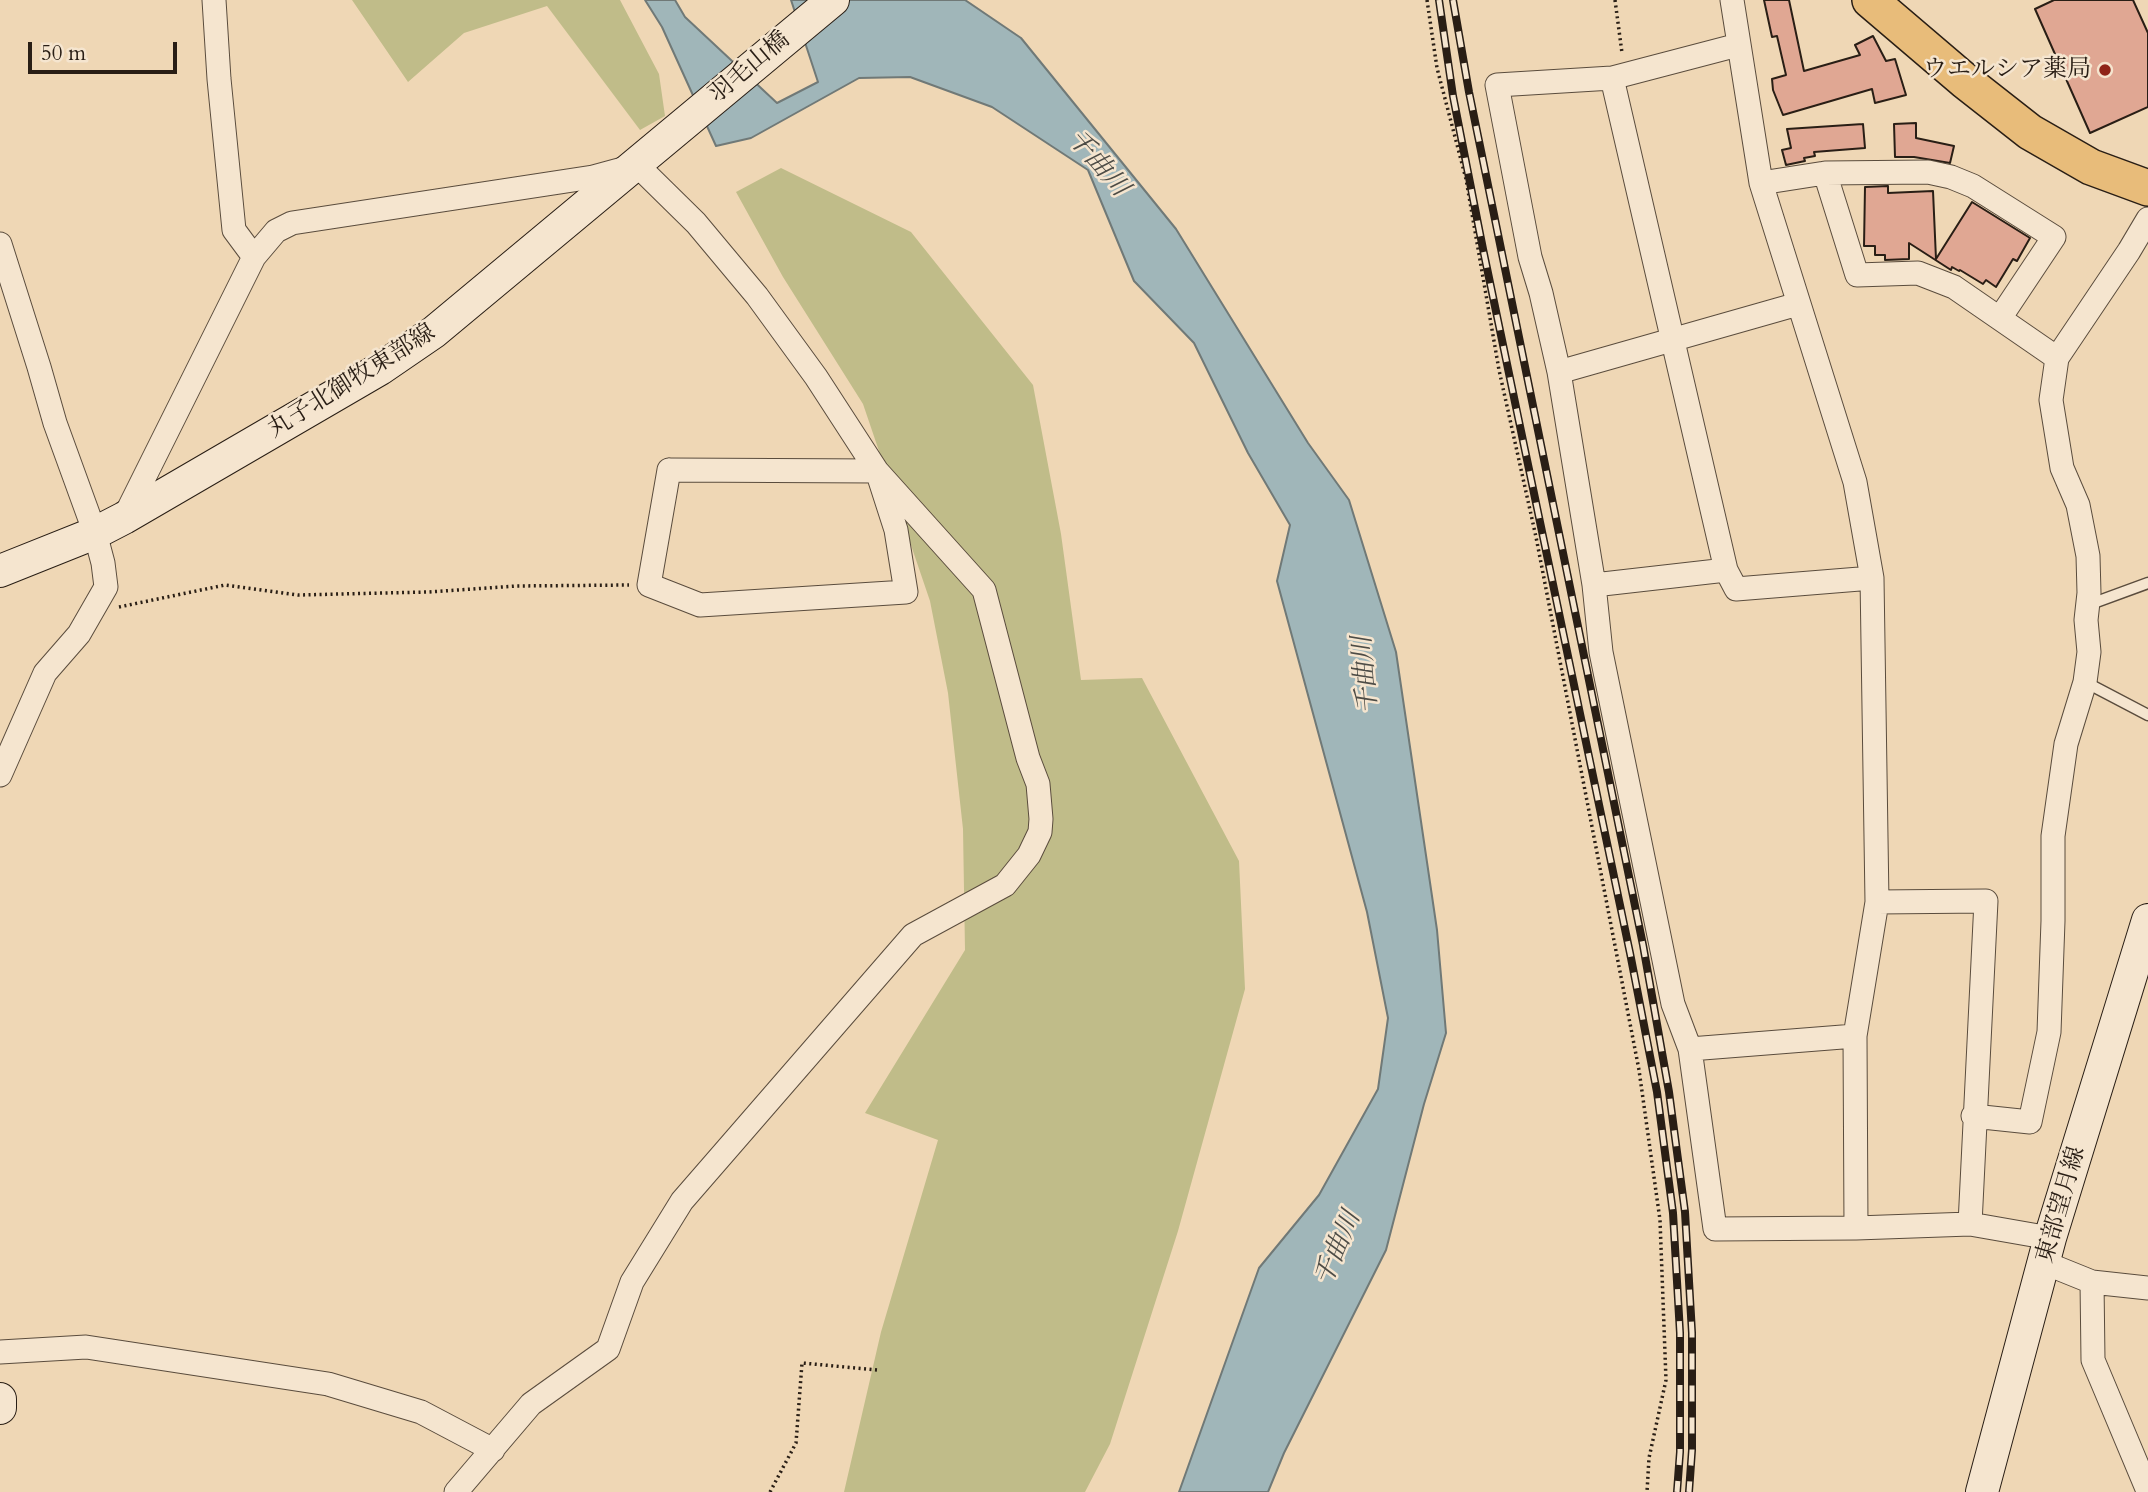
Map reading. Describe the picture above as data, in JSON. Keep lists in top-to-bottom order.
{
  "streets": {
    "main road": ["羽毛山橋", "丸子北御牧東部線", "東部望月線"]
  },
  "crossings": [
    ["羽毛山橋", "丸子北御牧東部線"]
  ],
  "water": ["千曲川"],
  "places": ["ウエルシア薬局"],
  "scale_bar": "50 m"
}
